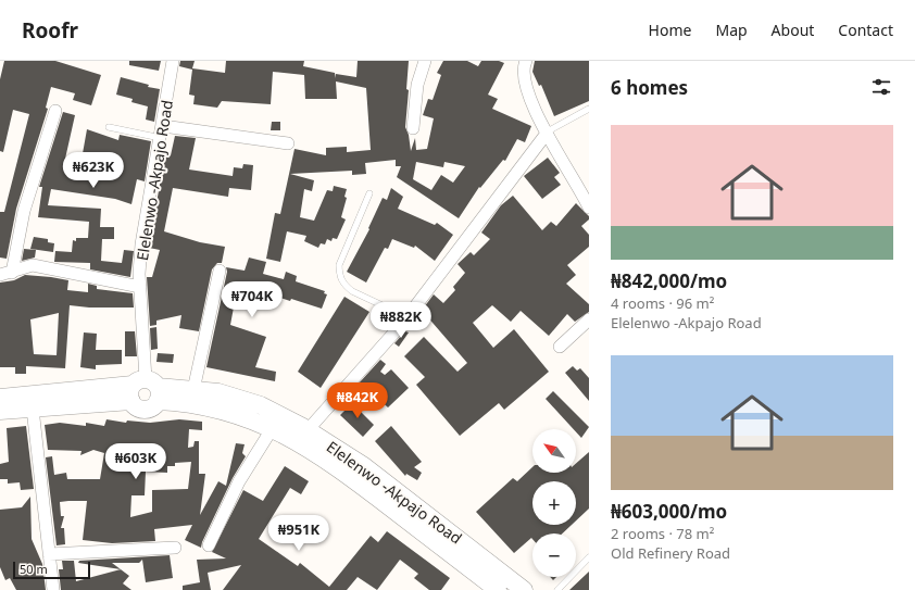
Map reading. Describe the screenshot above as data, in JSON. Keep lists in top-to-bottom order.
{
  "streets": {
    "main road": ["Elelenwo -Akpajo Road"]
  },
  "scale_bar": "50 m",
  "north": "top left",
  "page": {
    "header": "Roofr",
    "nav": [
      "Home",
      "Map",
      "About",
      "Contact"
    ],
    "heading": "6 homes",
    "list": [
      {
        "name": "₦842,000/mo",
        "note": "4 rooms · 96 m² · Elelenwo -Akpajo Road"
      },
      {
        "name": "₦603,000/mo",
        "note": "2 rooms · 78 m² · Old Refinery Road"
      }
    ],
    "price": [
      "₦623K",
      "₦704K",
      "₦882K",
      "₦842K",
      "₦603K",
      "₦951K"
    ],
    "map_buttons": ["+", "−"],
    "scale": "50 m"
  }
}
